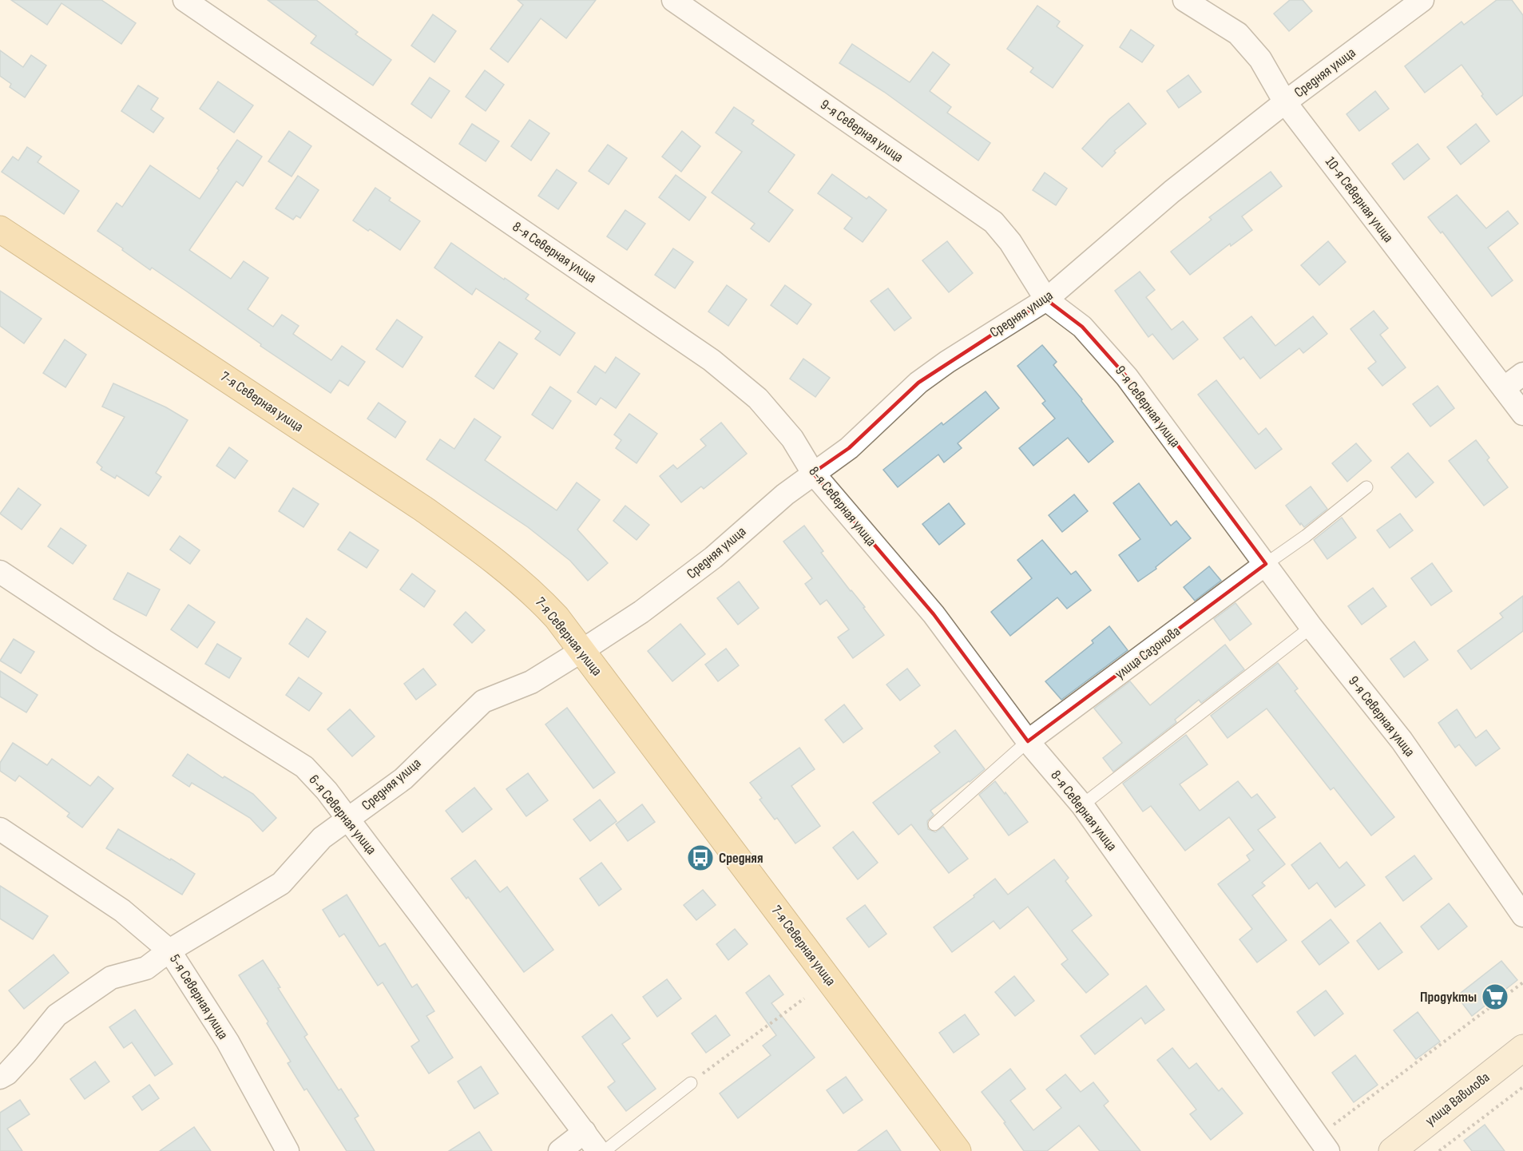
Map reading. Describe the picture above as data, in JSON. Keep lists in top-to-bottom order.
{
  "streets": {
    "main road": ["7-я Северная улица"],
    "street": [
      "Средняя улица",
      "9-я Северная улица",
      "10-я Северная улица",
      "8-я Северная улица",
      "улица Сазонова",
      "6-я Северная улица",
      "5-я Северная улица",
      "улица Вавилова"
    ]
  },
  "crossings": [
    ["Средняя улица", "9-я Северная улица"],
    ["Средняя улица", "10-я Северная улица"],
    ["Средняя улица", "8-я Северная улица"],
    ["Средняя улица", "7-я Северная улица"],
    ["Средняя улица", "6-я Северная улица"],
    ["Средняя улица", "5-я Северная улица"],
    ["9-я Северная улица", "улица Сазонова"],
    ["8-я Северная улица", "улица Сазонова"]
  ],
  "places": {
    "bus stop": ["Средняя"],
    "supermarket": ["Продукты"]
  }
}
